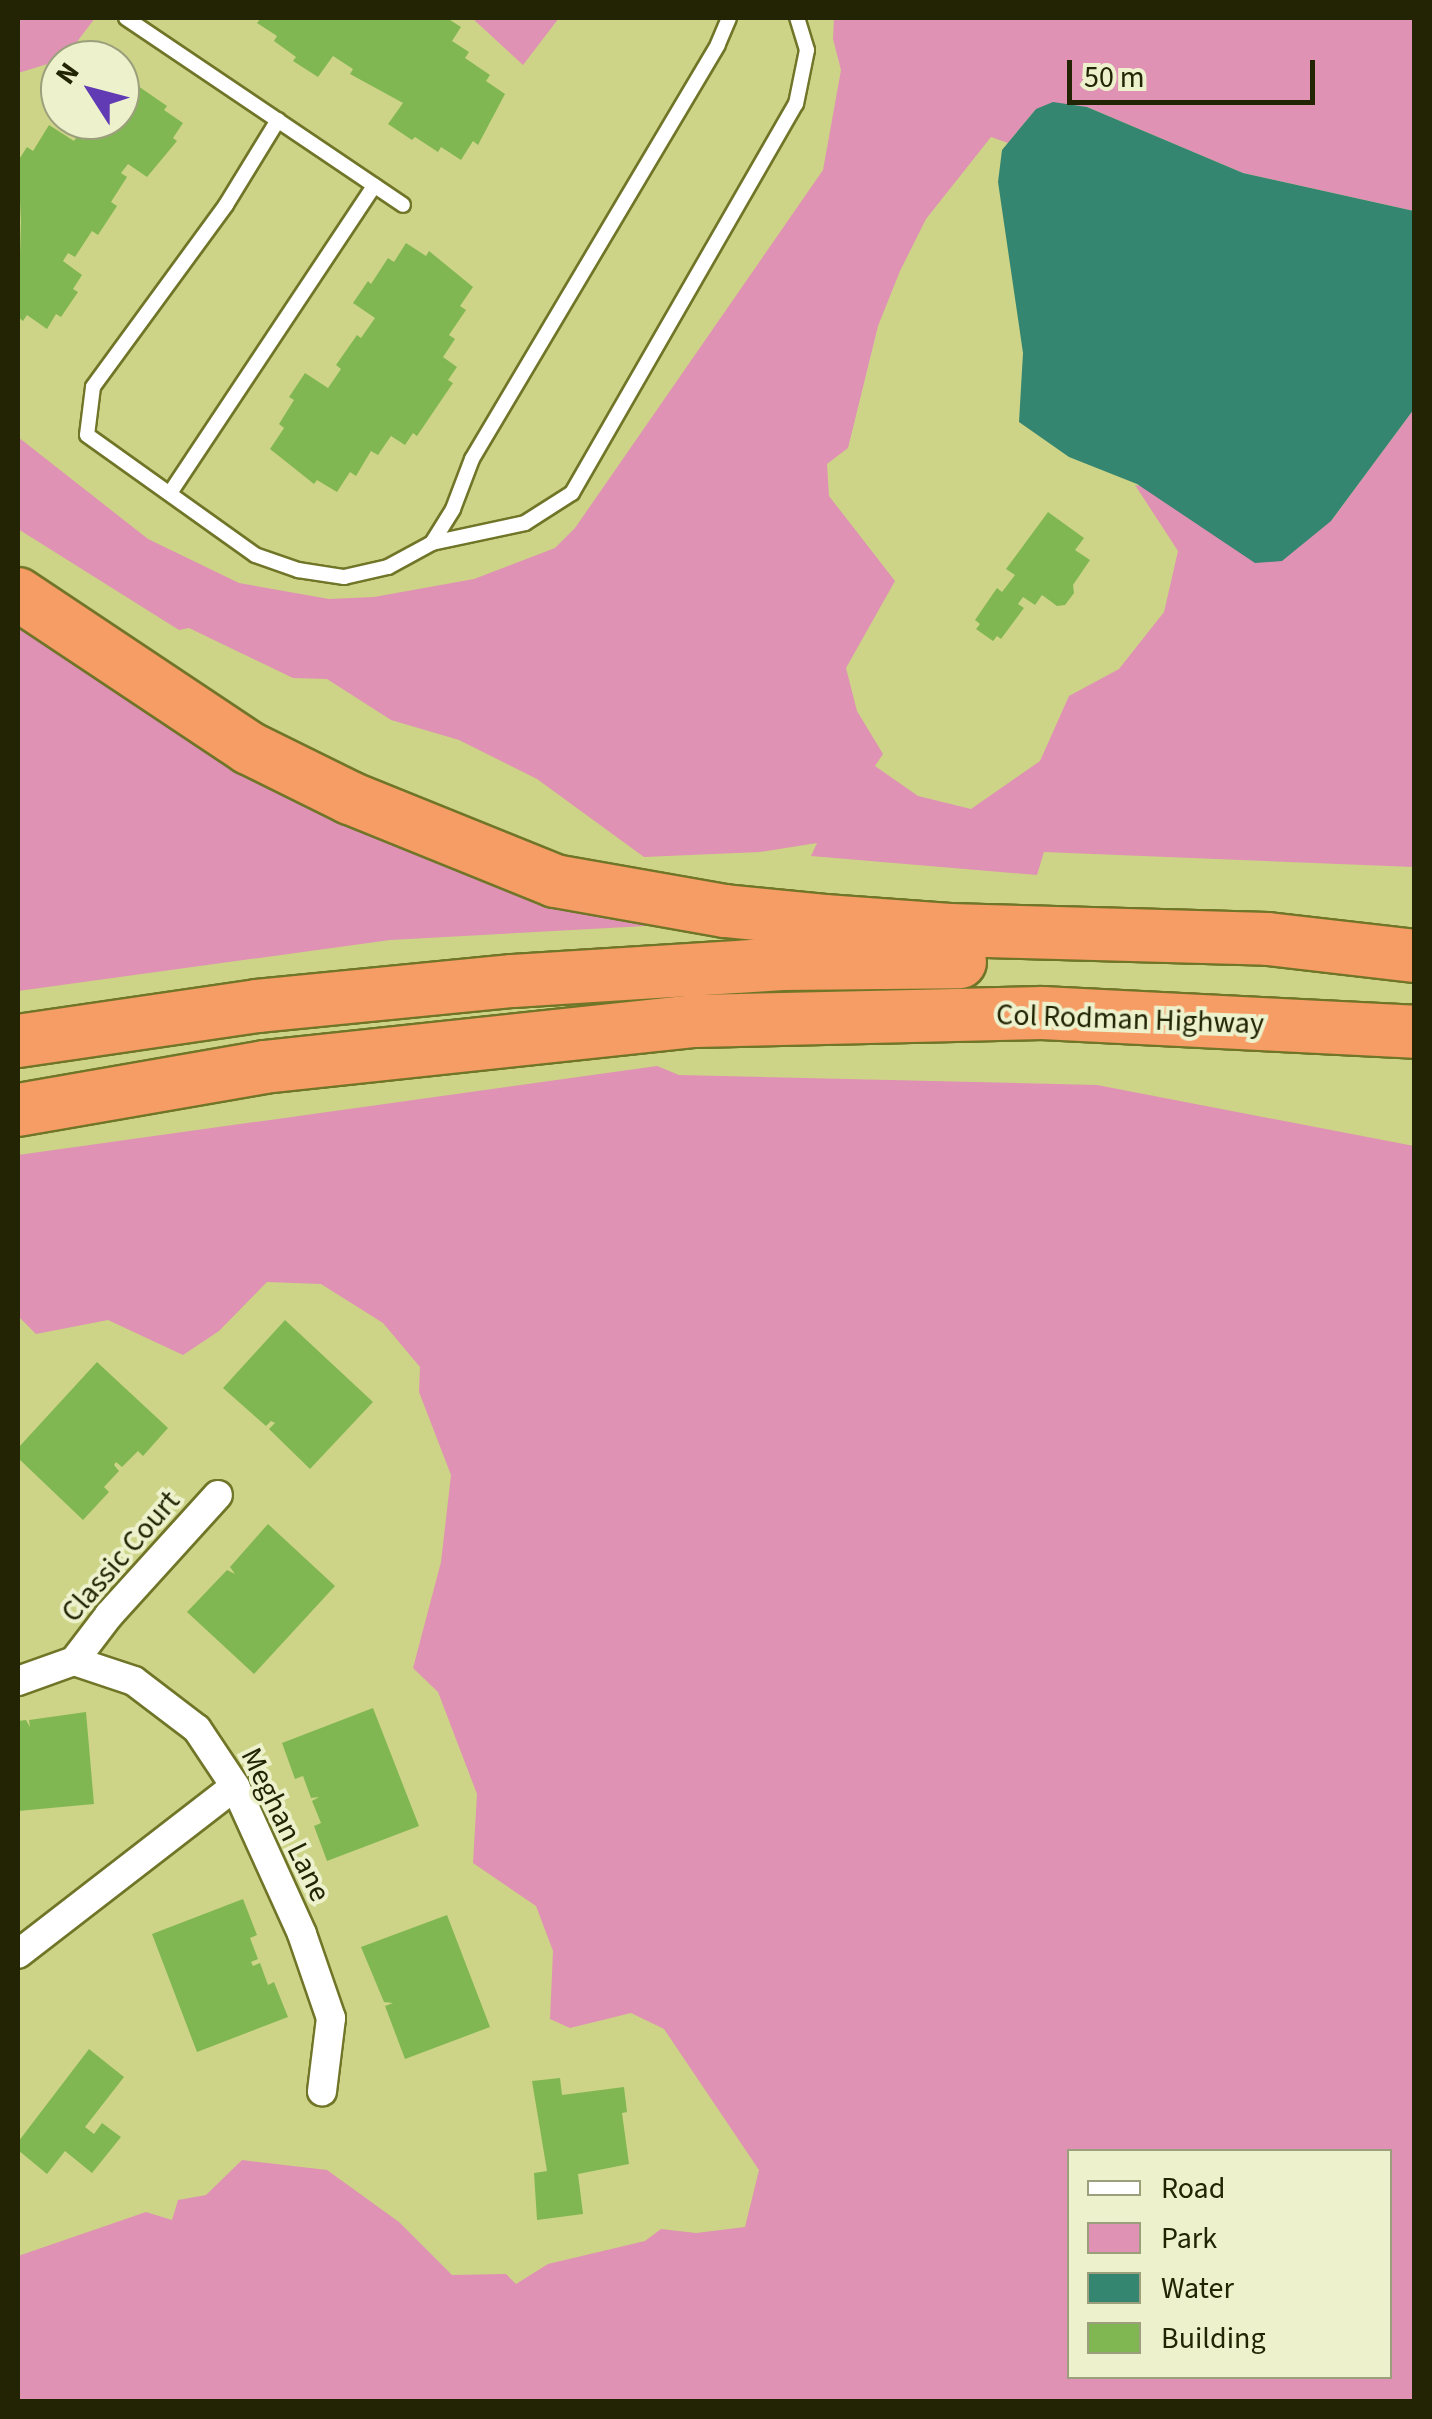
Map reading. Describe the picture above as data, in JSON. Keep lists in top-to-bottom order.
{
  "streets": {
    "highway": ["Col Rodman Highway"],
    "street": ["Classic Court", "Meghan Lane"]
  },
  "crossings": [
    ["Classic Court", "Meghan Lane"]
  ],
  "legend": [
    "Road",
    "Park",
    "Water",
    "Building"
  ],
  "scale_bar": "50 m",
  "north": "top left"
}
